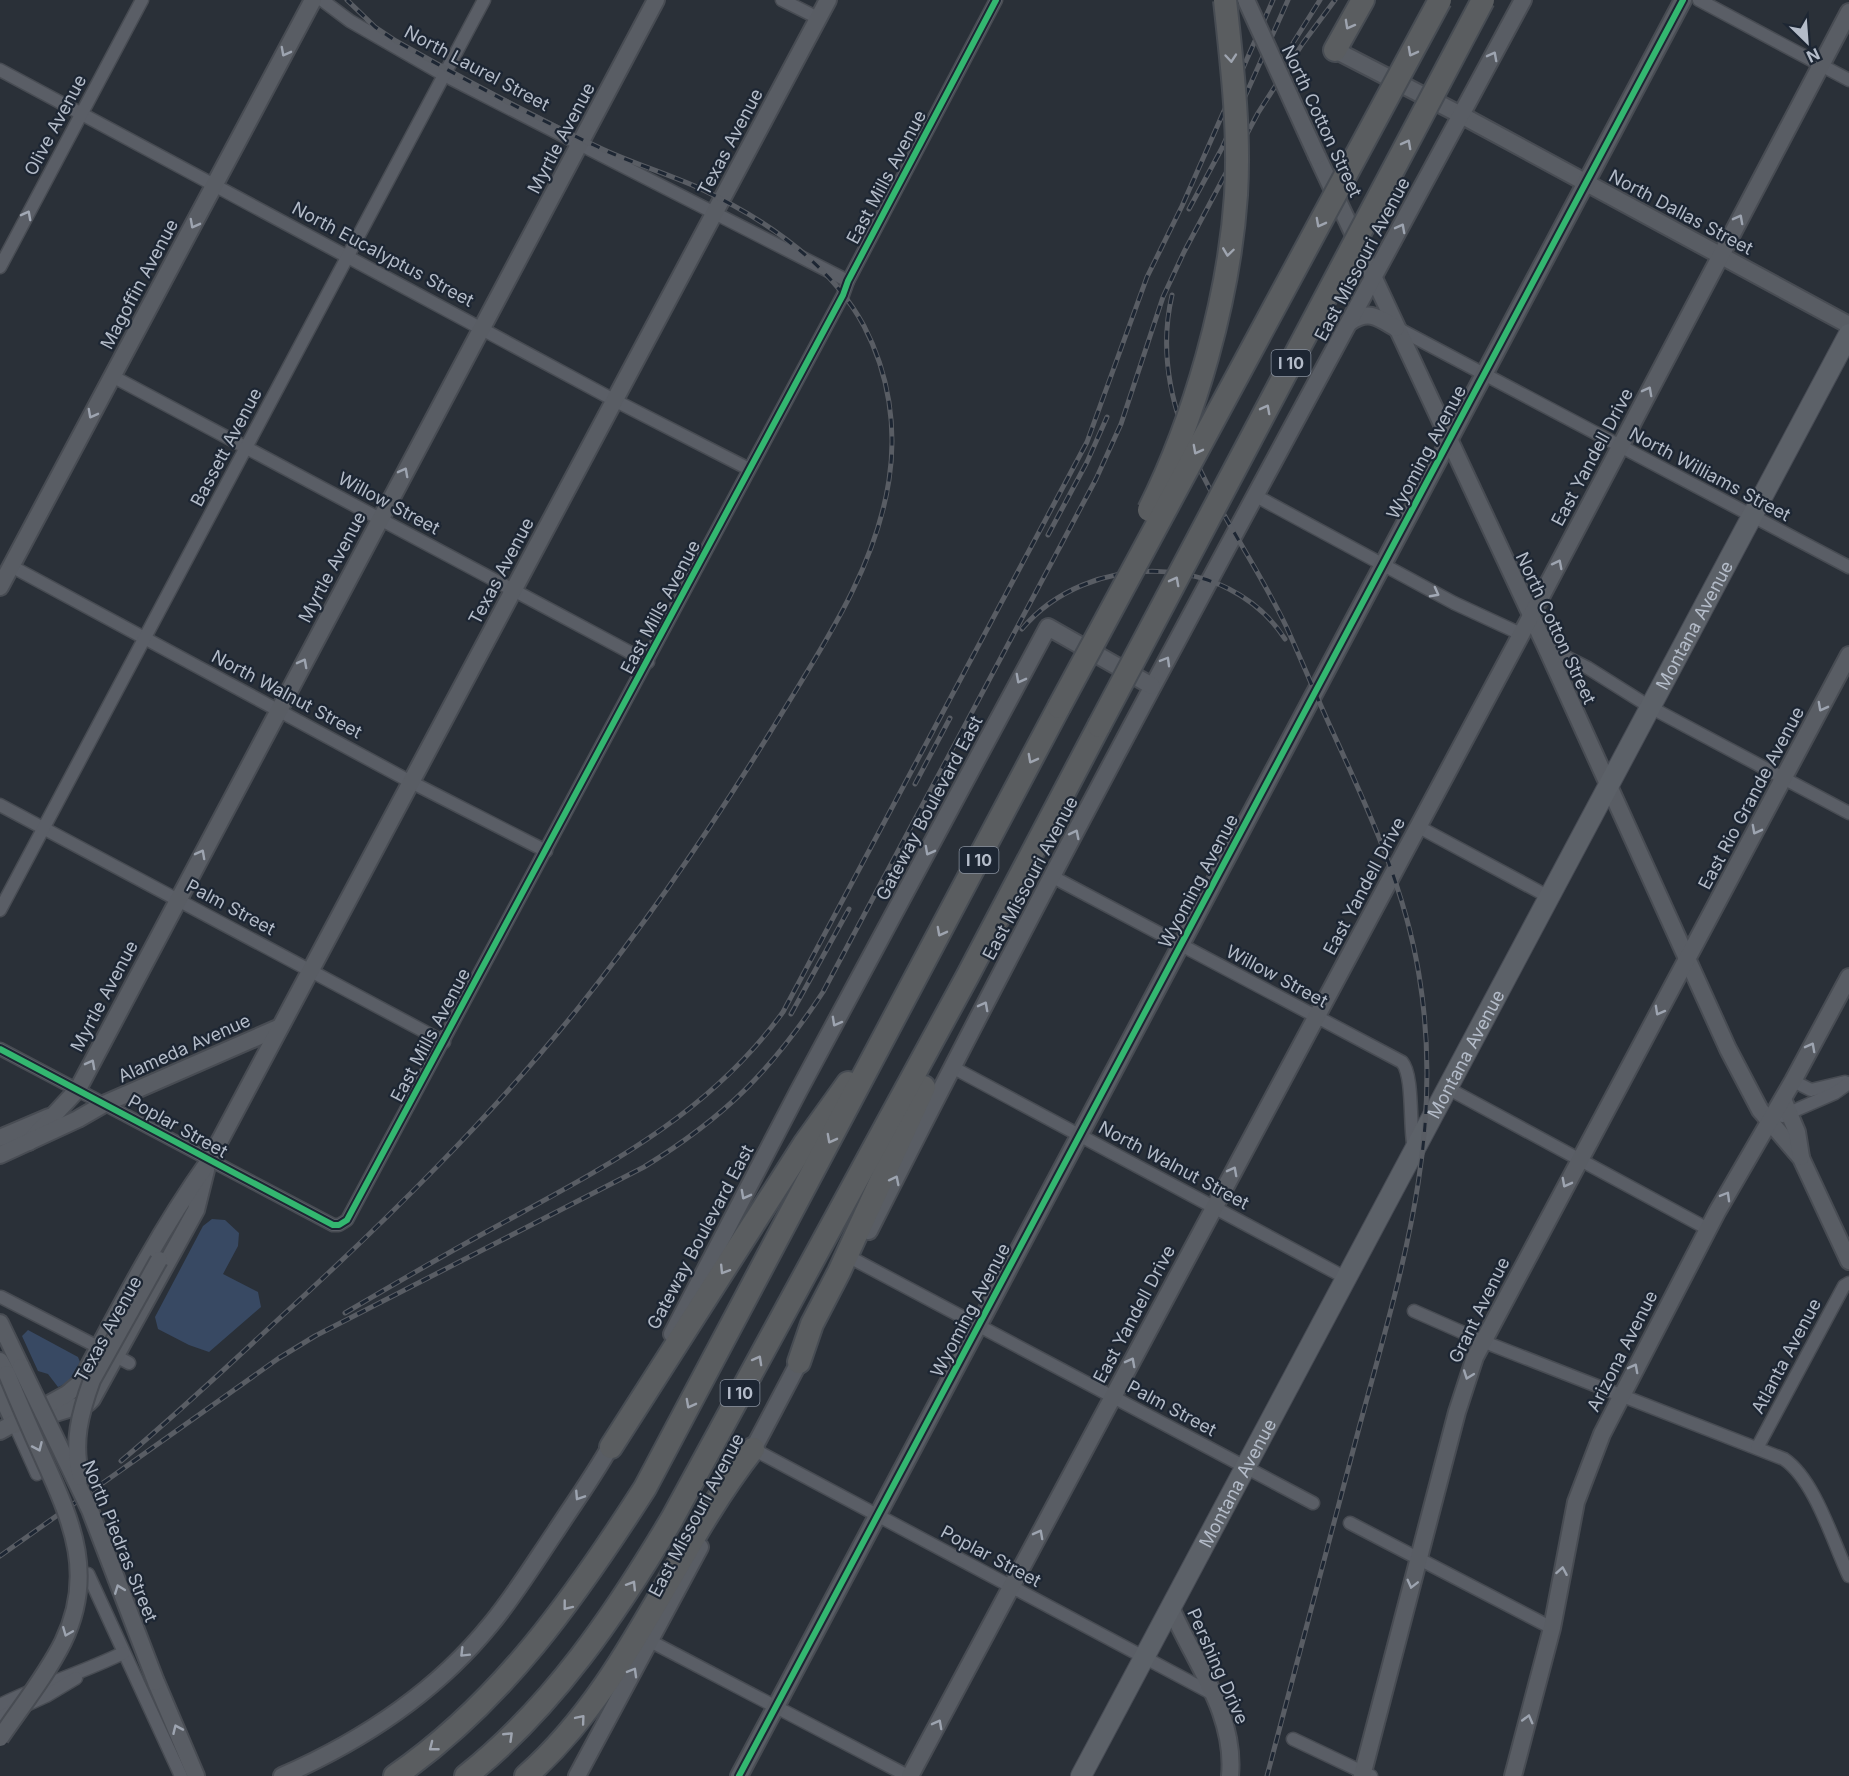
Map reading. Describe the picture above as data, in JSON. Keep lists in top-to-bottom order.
{
  "streets": {
    "highway": ["I 10"],
    "main road": [
      "North Cotton Street",
      "Myrtle Avenue",
      "Texas Avenue",
      "North Dallas Street",
      "East Missouri Avenue",
      "Magoffin Avenue",
      "Wyoming Avenue",
      "East Yandell Drive",
      "Montana Avenue",
      "East Rio Grande Avenue",
      "Gateway Boulevard East",
      "Alameda Avenue",
      "Grant Avenue",
      "Arizona Avenue",
      "North Piedras Street",
      "Pershing Drive"
    ],
    "street": [
      "North Laurel Street",
      "Olive Avenue",
      "East Mills Avenue",
      "North Eucalyptus Street",
      "Bassett Avenue",
      "North Williams Street",
      "Willow Street",
      "North Walnut Street",
      "Palm Street",
      "Poplar Street",
      "Atlanta Avenue"
    ]
  },
  "crossings": [
    ["North Laurel Street", "Myrtle Avenue"],
    ["North Laurel Street", "Texas Avenue"],
    ["North Laurel Street", "East Mills Avenue"],
    ["North Laurel Street", "Bassett Avenue"],
    ["North Cotton Street", "East Missouri Avenue"],
    ["North Cotton Street", "Wyoming Avenue"],
    ["North Cotton Street", "East Yandell Drive"],
    ["North Cotton Street", "North Williams Street"],
    ["North Cotton Street", "Montana Avenue"],
    ["North Cotton Street", "East Rio Grande Avenue"],
    ["North Cotton Street", "Grant Avenue"],
    ["North Cotton Street", "Arizona Avenue"],
    ["Olive Avenue", "North Eucalyptus Street"],
    ["Myrtle Avenue", "North Eucalyptus Street"],
    ["Myrtle Avenue", "Willow Street"],
    ["Myrtle Avenue", "North Walnut Street"],
    ["Myrtle Avenue", "Palm Street"],
    ["Myrtle Avenue", "Alameda Avenue"],
    ["Myrtle Avenue", "Poplar Street"],
    ["Texas Avenue", "North Eucalyptus Street"],
    ["Texas Avenue", "Willow Street"],
    ["Texas Avenue", "North Walnut Street"],
    ["Texas Avenue", "Palm Street"],
    ["Texas Avenue", "Alameda Avenue"],
    ["Texas Avenue", "Poplar Street"],
    ["East Mills Avenue", "North Eucalyptus Street"],
    ["East Mills Avenue", "Willow Street"],
    ["East Mills Avenue", "North Walnut Street"],
    ["East Mills Avenue", "Palm Street"],
    ["East Mills Avenue", "Poplar Street"],
    ["North Dallas Street", "East Missouri Avenue"],
    ["North Dallas Street", "Wyoming Avenue"],
    ["North Dallas Street", "East Yandell Drive"],
    ["North Eucalyptus Street", "Magoffin Avenue"],
    ["North Eucalyptus Street", "Bassett Avenue"],
    ["East Missouri Avenue", "Willow Street"],
    ["East Missouri Avenue", "North Walnut Street"],
    ["East Missouri Avenue", "Gateway Boulevard East"],
    ["East Missouri Avenue", "Palm Street"],
    ["East Missouri Avenue", "Poplar Street"],
    ["Magoffin Avenue", "Willow Street"],
    ["Magoffin Avenue", "North Walnut Street"],
    ["Bassett Avenue", "Willow Street"],
    ["Bassett Avenue", "North Walnut Street"],
    ["Bassett Avenue", "Palm Street"],
    ["Wyoming Avenue", "North Williams Street"],
    ["Wyoming Avenue", "Willow Street"],
    ["Wyoming Avenue", "North Walnut Street"],
    ["Wyoming Avenue", "Palm Street"],
    ["Wyoming Avenue", "Poplar Street"],
    ["East Yandell Drive", "North Williams Street"],
    ["East Yandell Drive", "Willow Street"],
    ["East Yandell Drive", "North Walnut Street"],
    ["East Yandell Drive", "Palm Street"],
    ["East Yandell Drive", "Poplar Street"],
    ["North Williams Street", "Montana Avenue"],
    ["Willow Street", "Montana Avenue"],
    ["Montana Avenue", "North Walnut Street"],
    ["Montana Avenue", "Palm Street"],
    ["Montana Avenue", "Poplar Street"],
    ["Montana Avenue", "Pershing Drive"],
    ["East Rio Grande Avenue", "Grant Avenue"],
    ["Alameda Avenue", "Poplar Street"],
    ["Poplar Street", "Pershing Drive"]
  ],
  "one_way": [
    "Olive Avenue",
    "Myrtle Avenue",
    "East Missouri Avenue",
    "Magoffin Avenue",
    "East Yandell Drive",
    "East Rio Grande Avenue",
    "Gateway Boulevard East",
    "Grant Avenue",
    "Arizona Avenue"
  ],
  "north": "bottom right"
}
